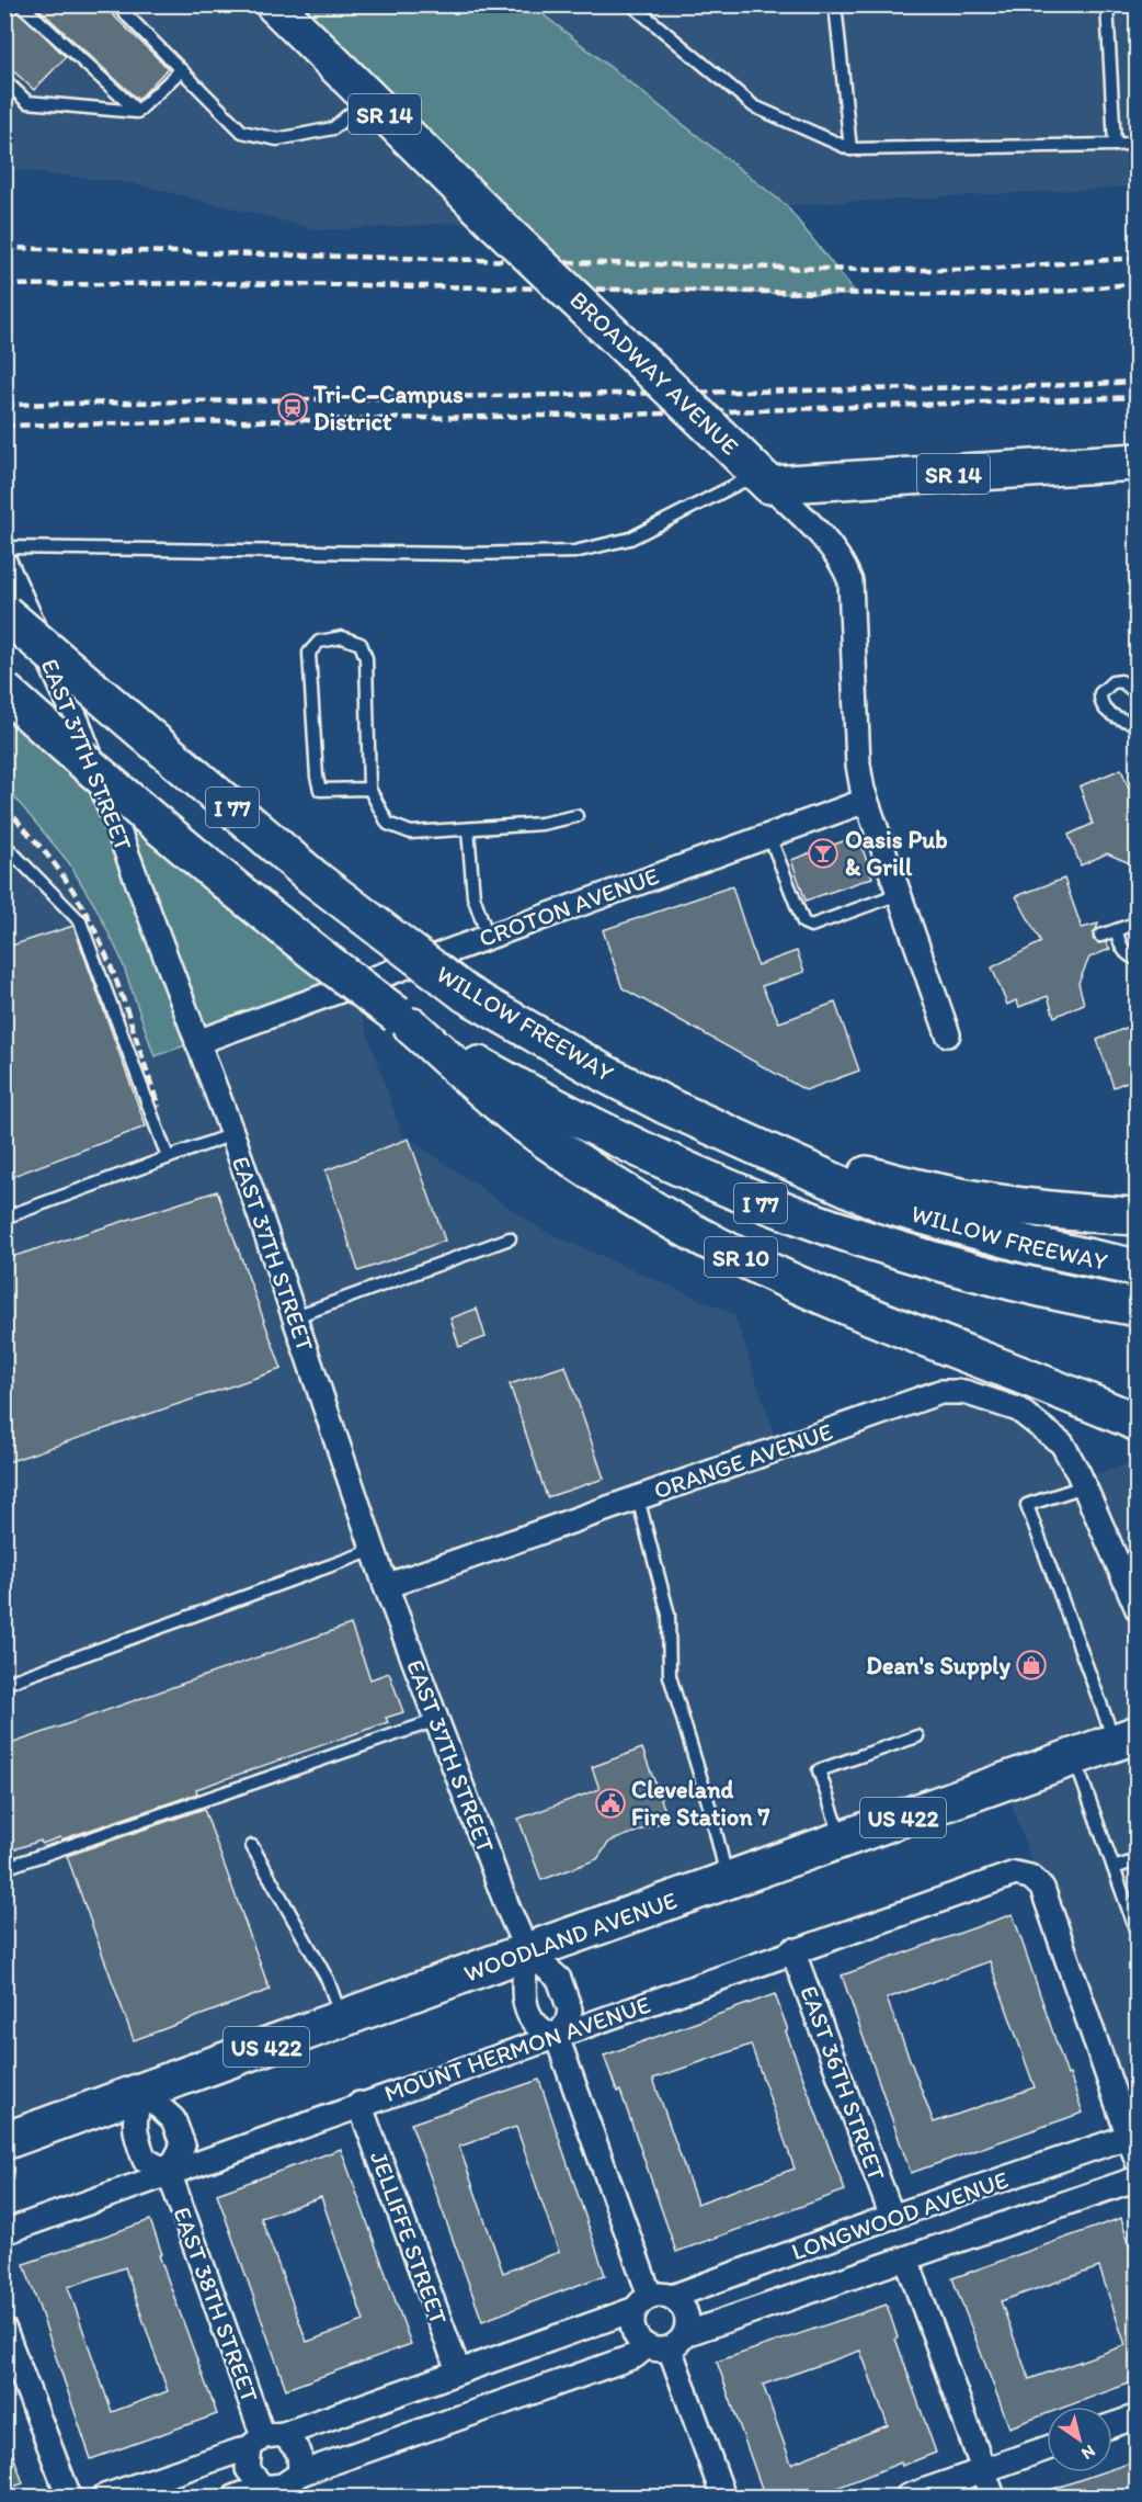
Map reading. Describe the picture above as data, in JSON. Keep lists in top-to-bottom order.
{
  "streets": {
    "main road": [
      "SR 14",
      "BROADWAY AVENUE",
      "I 77",
      "WILLOW FREEWAY",
      "SR 10",
      "US 422",
      "WOODLAND AVENUE"
    ],
    "street": [
      "EAST 37TH STREET",
      "CROTON AVENUE",
      "ORANGE AVENUE",
      "MOUNT HERMON AVENUE",
      "EAST 36TH STREET",
      "LONGWOOD AVENUE",
      "JELLIFFE STREET",
      "EAST 38TH STREET"
    ]
  },
  "crossings": [
    ["SR 14", "BROADWAY AVENUE"],
    ["EAST 37TH STREET", "CROTON AVENUE"],
    ["EAST 37TH STREET", "ORANGE AVENUE"],
    ["EAST 37TH STREET", "WOODLAND AVENUE"],
    ["EAST 37TH STREET", "MOUNT HERMON AVENUE"],
    ["WILLOW FREEWAY", "SR 10"],
    ["MOUNT HERMON AVENUE", "EAST 36TH STREET"],
    ["MOUNT HERMON AVENUE", "LONGWOOD AVENUE"],
    ["MOUNT HERMON AVENUE", "JELLIFFE STREET"],
    ["MOUNT HERMON AVENUE", "EAST 38TH STREET"],
    ["EAST 36TH STREET", "LONGWOOD AVENUE"],
    ["LONGWOOD AVENUE", "JELLIFFE STREET"],
    ["LONGWOOD AVENUE", "EAST 38TH STREET"]
  ],
  "places": {
    "station": ["Tri-C–Campus District"],
    "bar": ["Oasis Pub & Grill"],
    "shop": ["Dean's Supply"],
    "public building": ["Cleveland Fire Station 7"]
  },
  "north": "bottom right"
}
